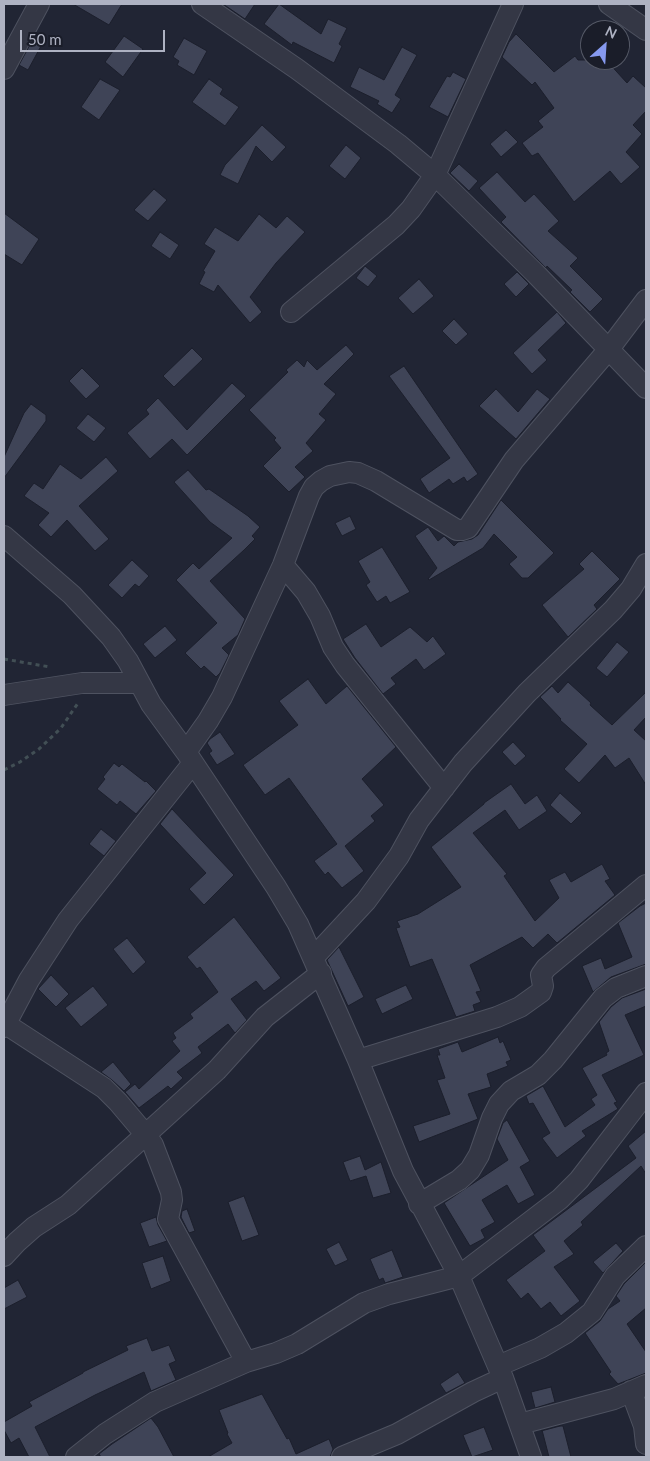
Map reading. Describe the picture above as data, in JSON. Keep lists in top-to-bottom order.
{
  "scale_bar": "50 m",
  "north": "top right"
}
